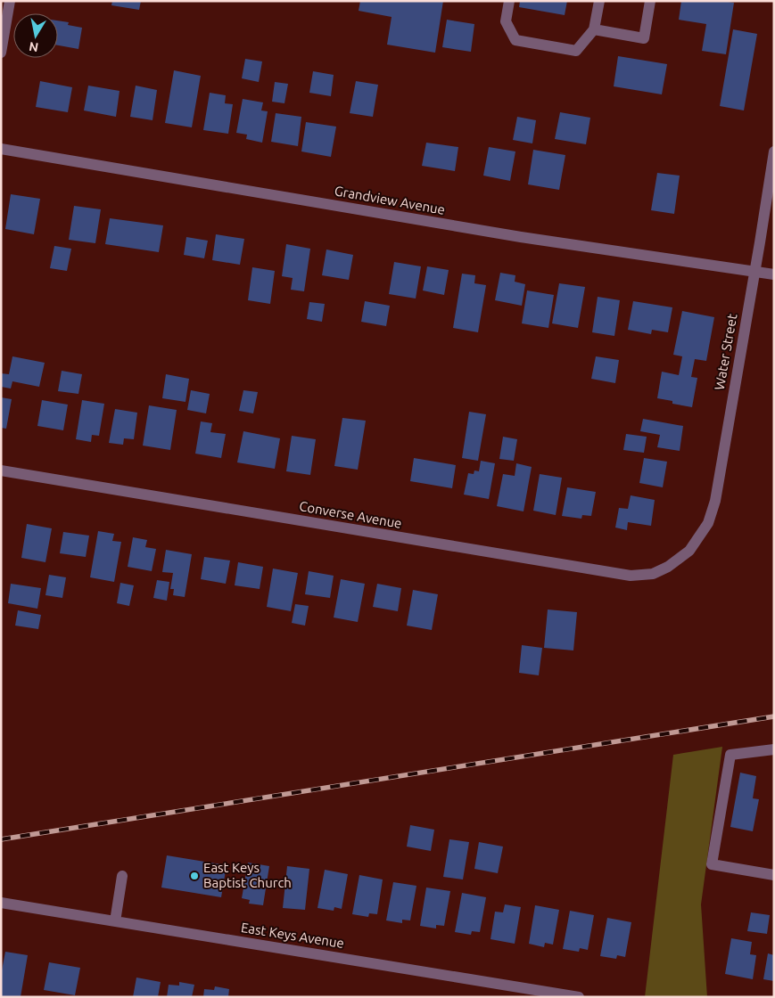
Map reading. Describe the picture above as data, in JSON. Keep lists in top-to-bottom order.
{
  "streets": {
    "street": [
      "Grandview Avenue",
      "Water Street",
      "Converse Avenue",
      "East Keys Avenue"
    ]
  },
  "crossings": [
    ["Grandview Avenue", "Water Street"],
    ["Water Street", "Converse Avenue"]
  ],
  "places": ["East Keys Baptist Church"],
  "north": "bottom"
}
